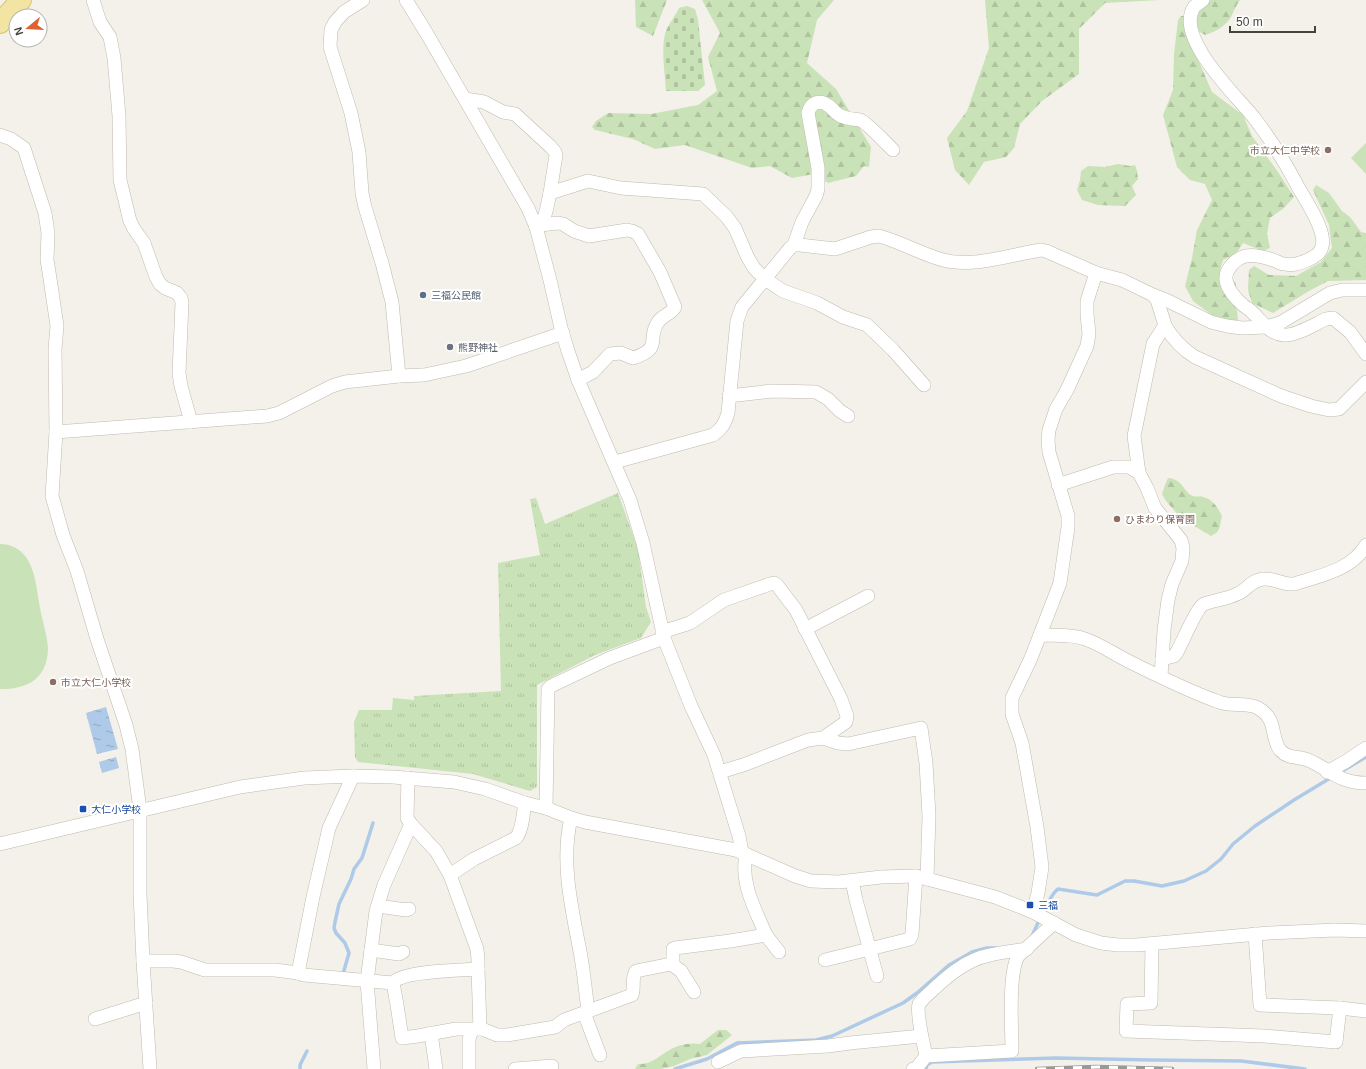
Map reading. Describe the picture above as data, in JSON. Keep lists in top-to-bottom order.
{
  "places": {
    "other": [
      "市立大仁中学校",
      "三福公民館",
      "熊野神社",
      "ひまわり保育園",
      "市立大仁小学校"
    ],
    "transit": ["大仁小学校", "三福"]
  },
  "scale_bar": "50 m",
  "north": "left"
}
